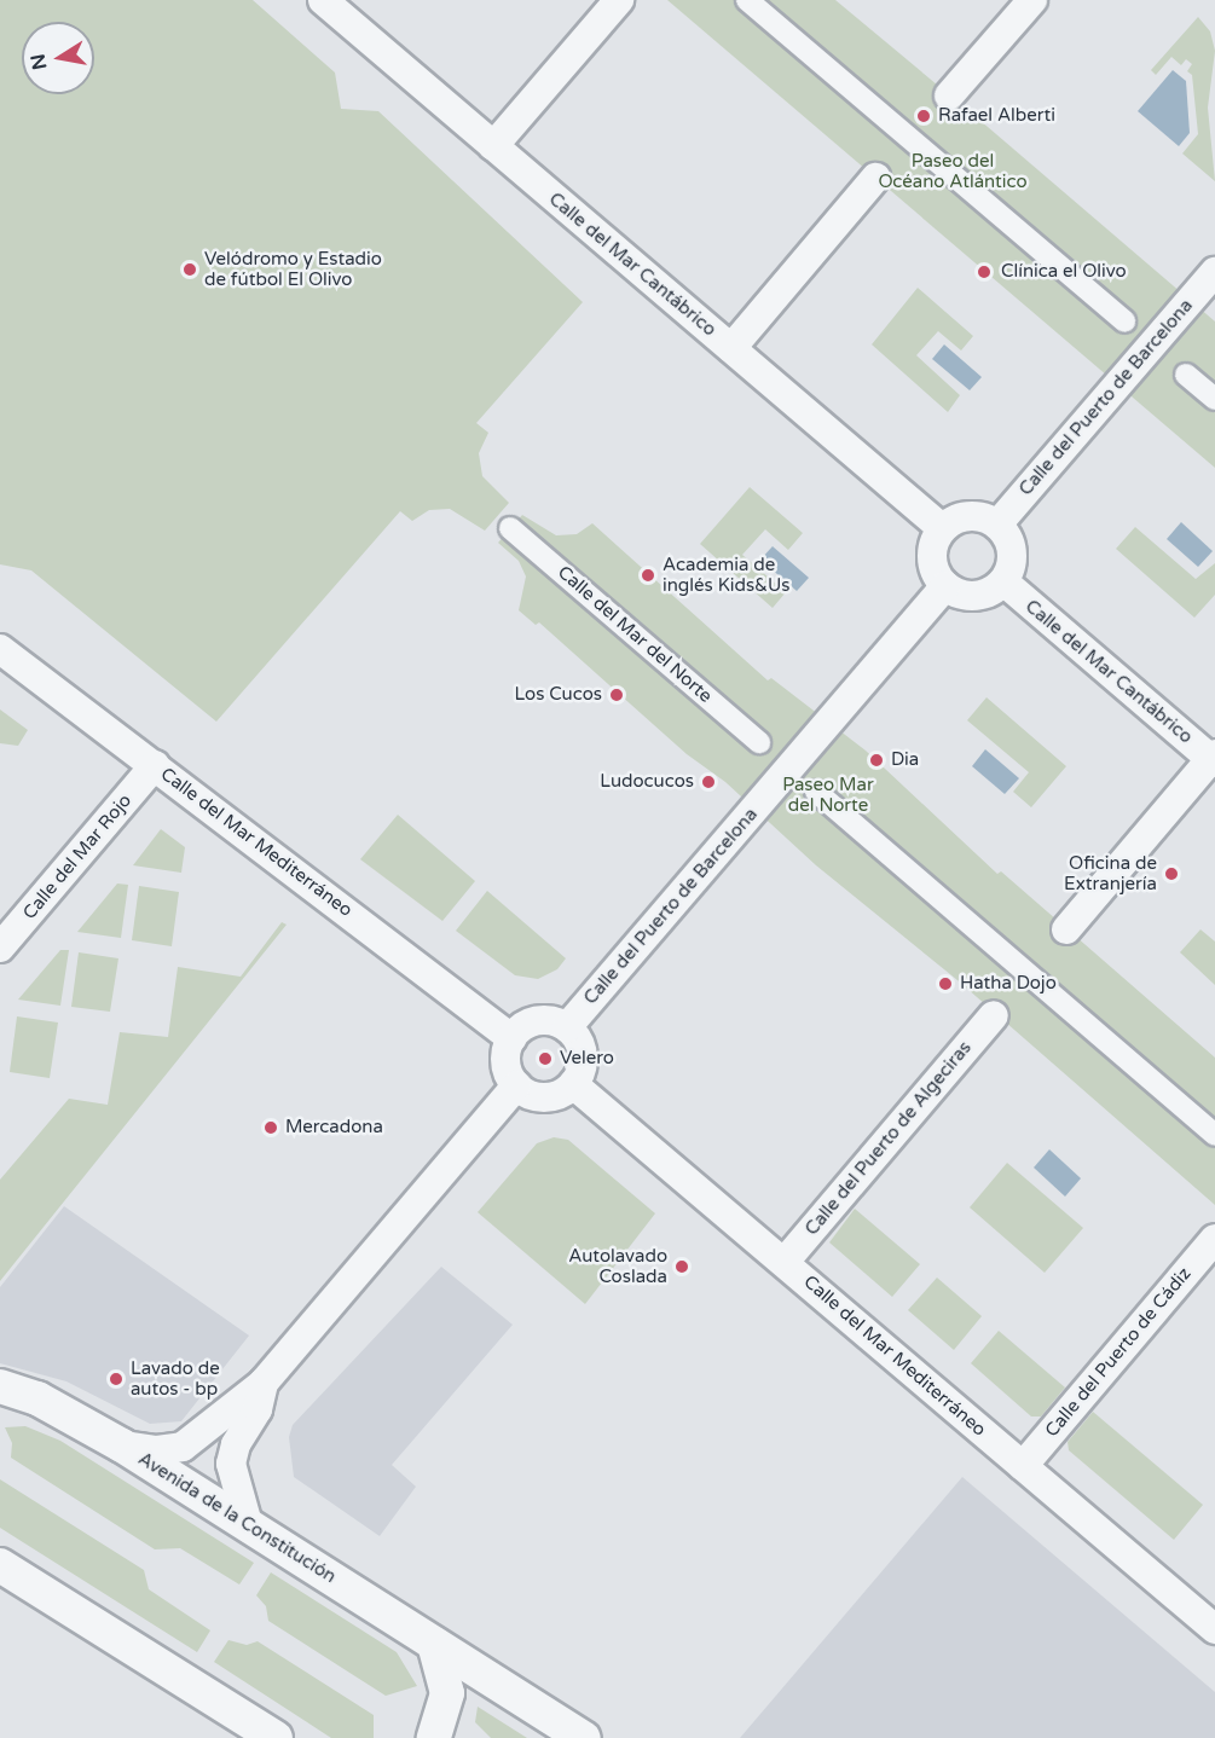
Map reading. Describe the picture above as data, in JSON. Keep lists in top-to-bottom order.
{
  "streets": {
    "street": [
      "Calle del Mar Cantábrico",
      "Calle del Puerto de Barcelona",
      "Calle del Mar del Norte",
      "Calle del Mar Mediterráneo",
      "Calle del Mar Rojo",
      "Calle del Puerto de Algeciras",
      "Calle del Puerto de Cádiz",
      "Avenida de la Constitución"
    ]
  },
  "crossings": [
    ["Calle del Mar Cantábrico", "Calle del Puerto de Barcelona"],
    ["Calle del Puerto de Barcelona", "Calle del Mar Mediterráneo"],
    ["Calle del Mar Mediterráneo", "Calle del Mar Rojo"],
    ["Calle del Mar Mediterráneo", "Calle del Puerto de Algeciras"],
    ["Calle del Mar Mediterráneo", "Calle del Puerto de Cádiz"]
  ],
  "parks": ["Paseo del Océano Atlántico", "Paseo Mar del Norte"],
  "places": [
    "Rafael Alberti",
    "Velódromo y Estadio de fútbol El Olivo",
    "Clínica el Olivo",
    "Academia de inglés Kids&Us",
    "Los Cucos",
    "Dia",
    "Ludocucos",
    "Oficina de Extranjería",
    "Hatha Dojo",
    "Velero",
    "Mercadona",
    "Autolavado Coslada",
    "Lavado de autos - bp"
  ],
  "north": "left"
}
